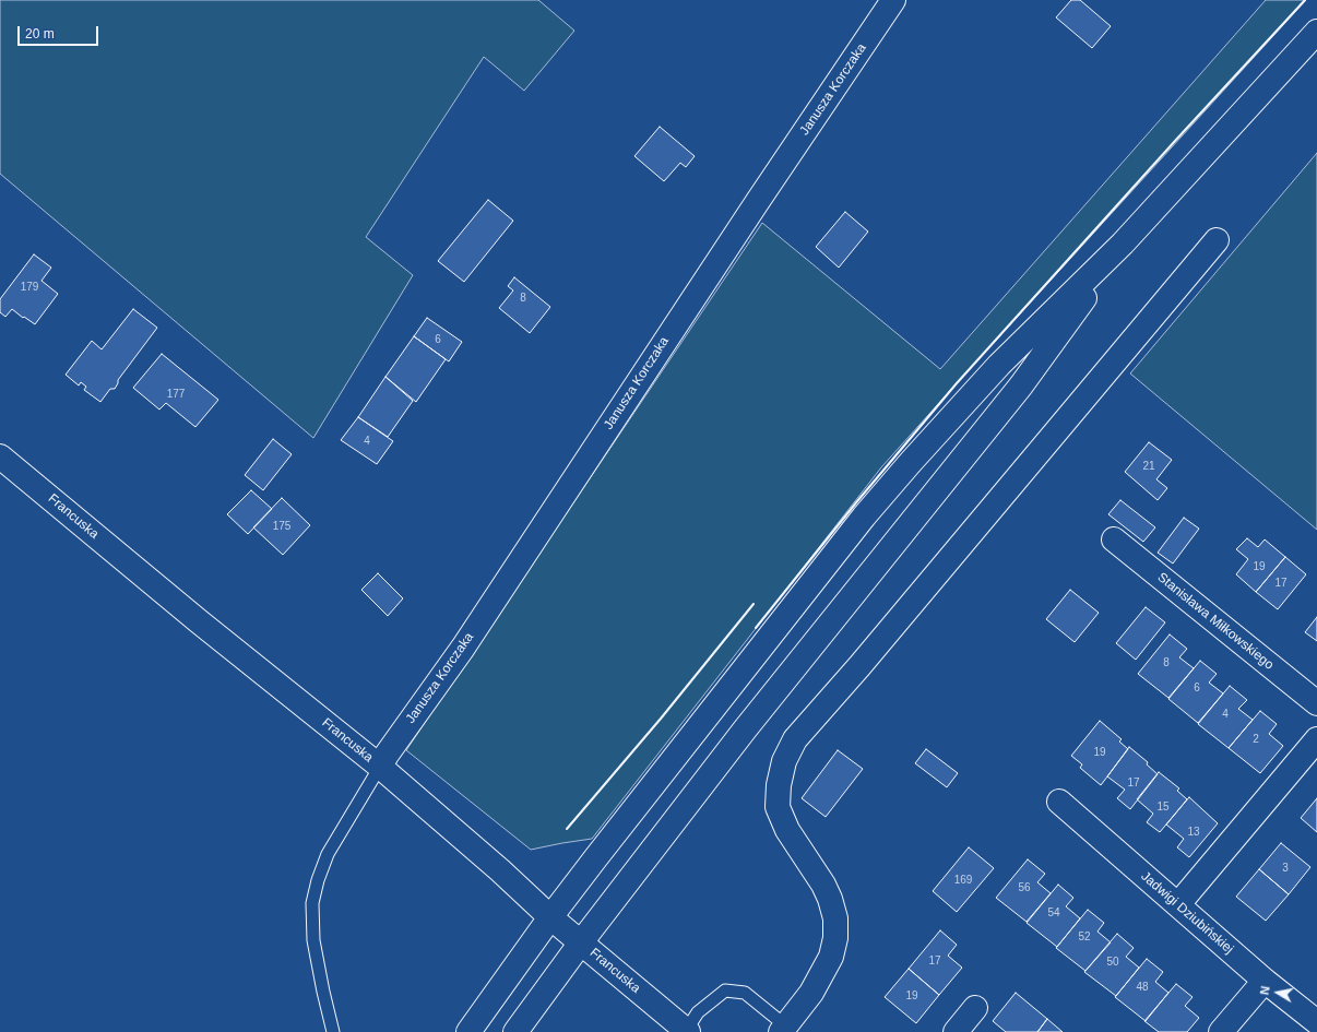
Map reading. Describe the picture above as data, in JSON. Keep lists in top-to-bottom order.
{
  "streets": {
    "main road": [
      "Janusza Korczaka",
      "Francuska",
      "Stanisława Miłkowskiego",
      "Jadwigi Dziubińskiej"
    ]
  },
  "crossings": [
    ["Janusza Korczaka", "Francuska"]
  ],
  "house_numbers": [
    "179",
    "8",
    "6",
    "177",
    "4",
    "21",
    "175",
    "19",
    "17",
    "8",
    "6",
    "4",
    "2",
    "19",
    "17",
    "15",
    "13",
    "3",
    "169",
    "56",
    "54",
    "52",
    "17",
    "50",
    "48",
    "19"
  ],
  "scale_bar": "20 m",
  "north": "left"
}
